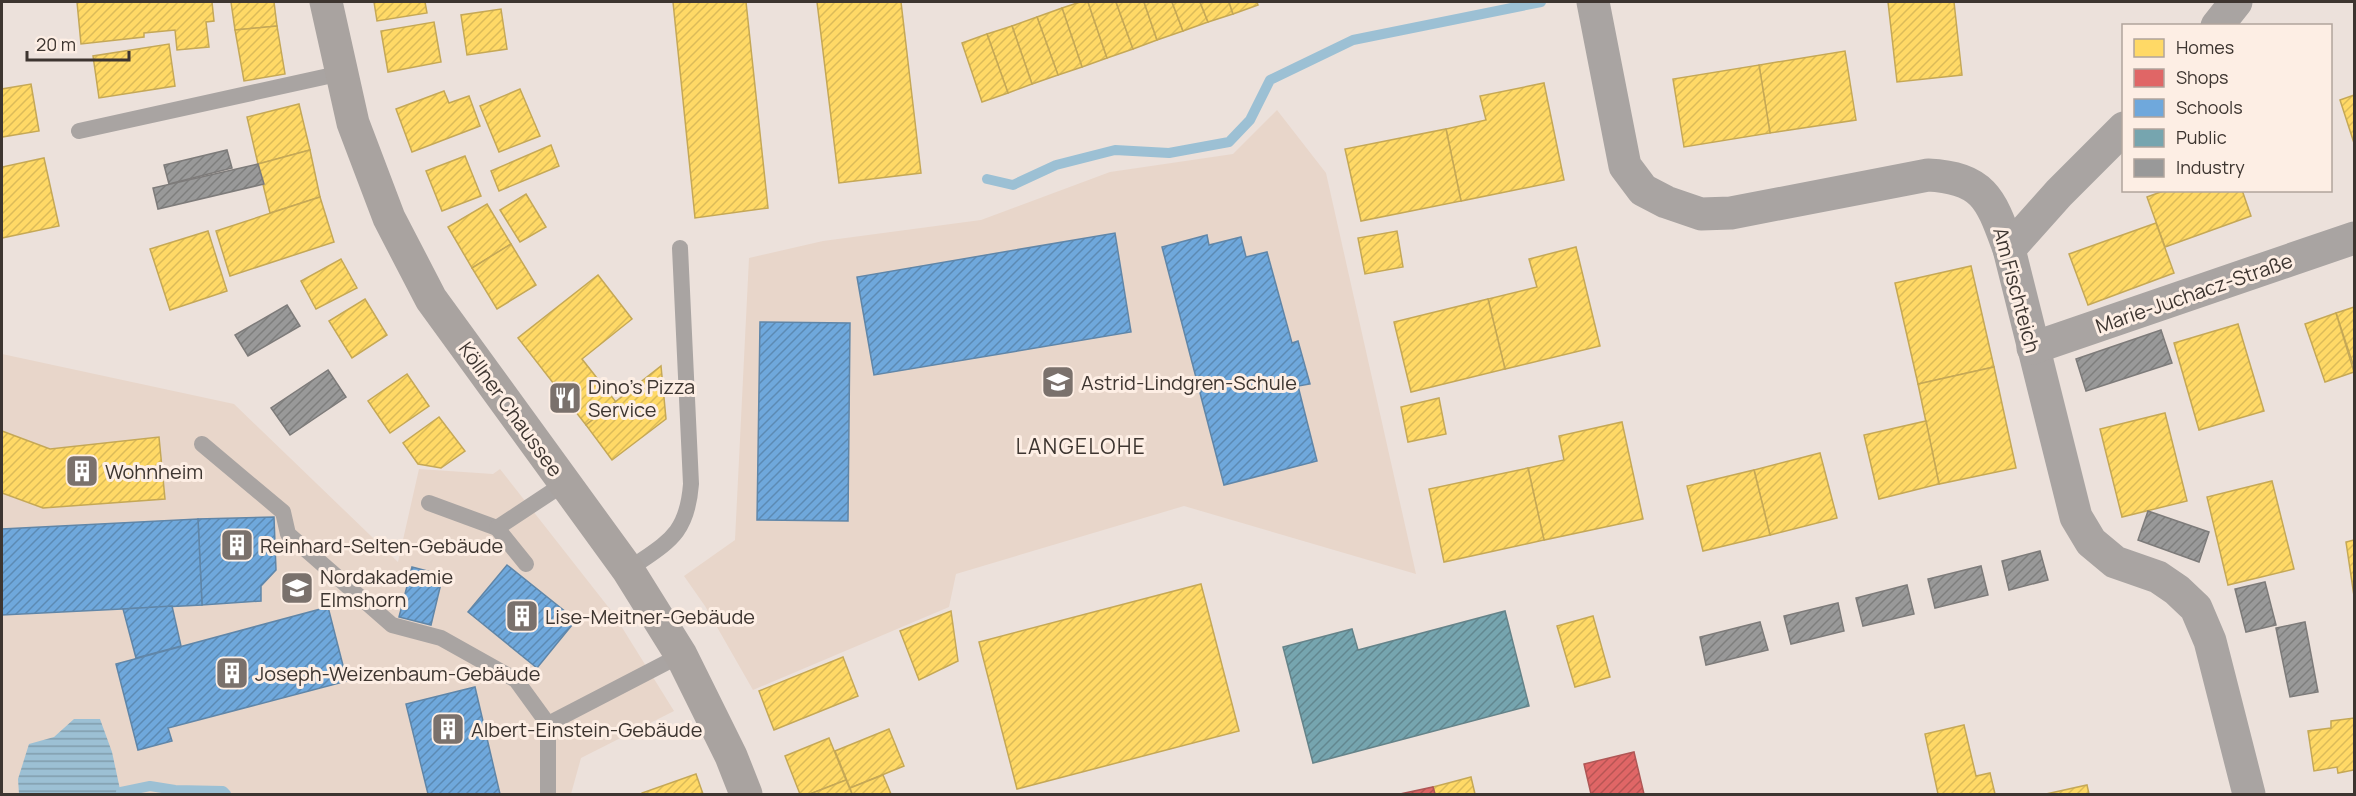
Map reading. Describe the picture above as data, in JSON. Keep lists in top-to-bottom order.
{
  "streets": {
    "street": ["Am Fischteich", "Marie-Juchacz-Straße", "Köllner Chaussee"]
  },
  "crossings": [
    ["Am Fischteich", "Marie-Juchacz-Straße"]
  ],
  "districts": ["LANGELOHE"],
  "places": {
    "school or university": ["Astrid-Lindgren-Schule", "Nordakademie Elmshorn"],
    "restaurant": ["Dino's Pizza Service"],
    "building": [
      "Wohnheim",
      "Reinhard-Selten-Gebäude",
      "Lise-Meitner-Gebäude",
      "Joseph-Weizenbaum-Gebäude",
      "Albert-Einstein-Gebäude"
    ]
  },
  "legend": [
    "Homes",
    "Shops",
    "Schools",
    "Public",
    "Industry"
  ],
  "scale_bar": "20 m"
}
